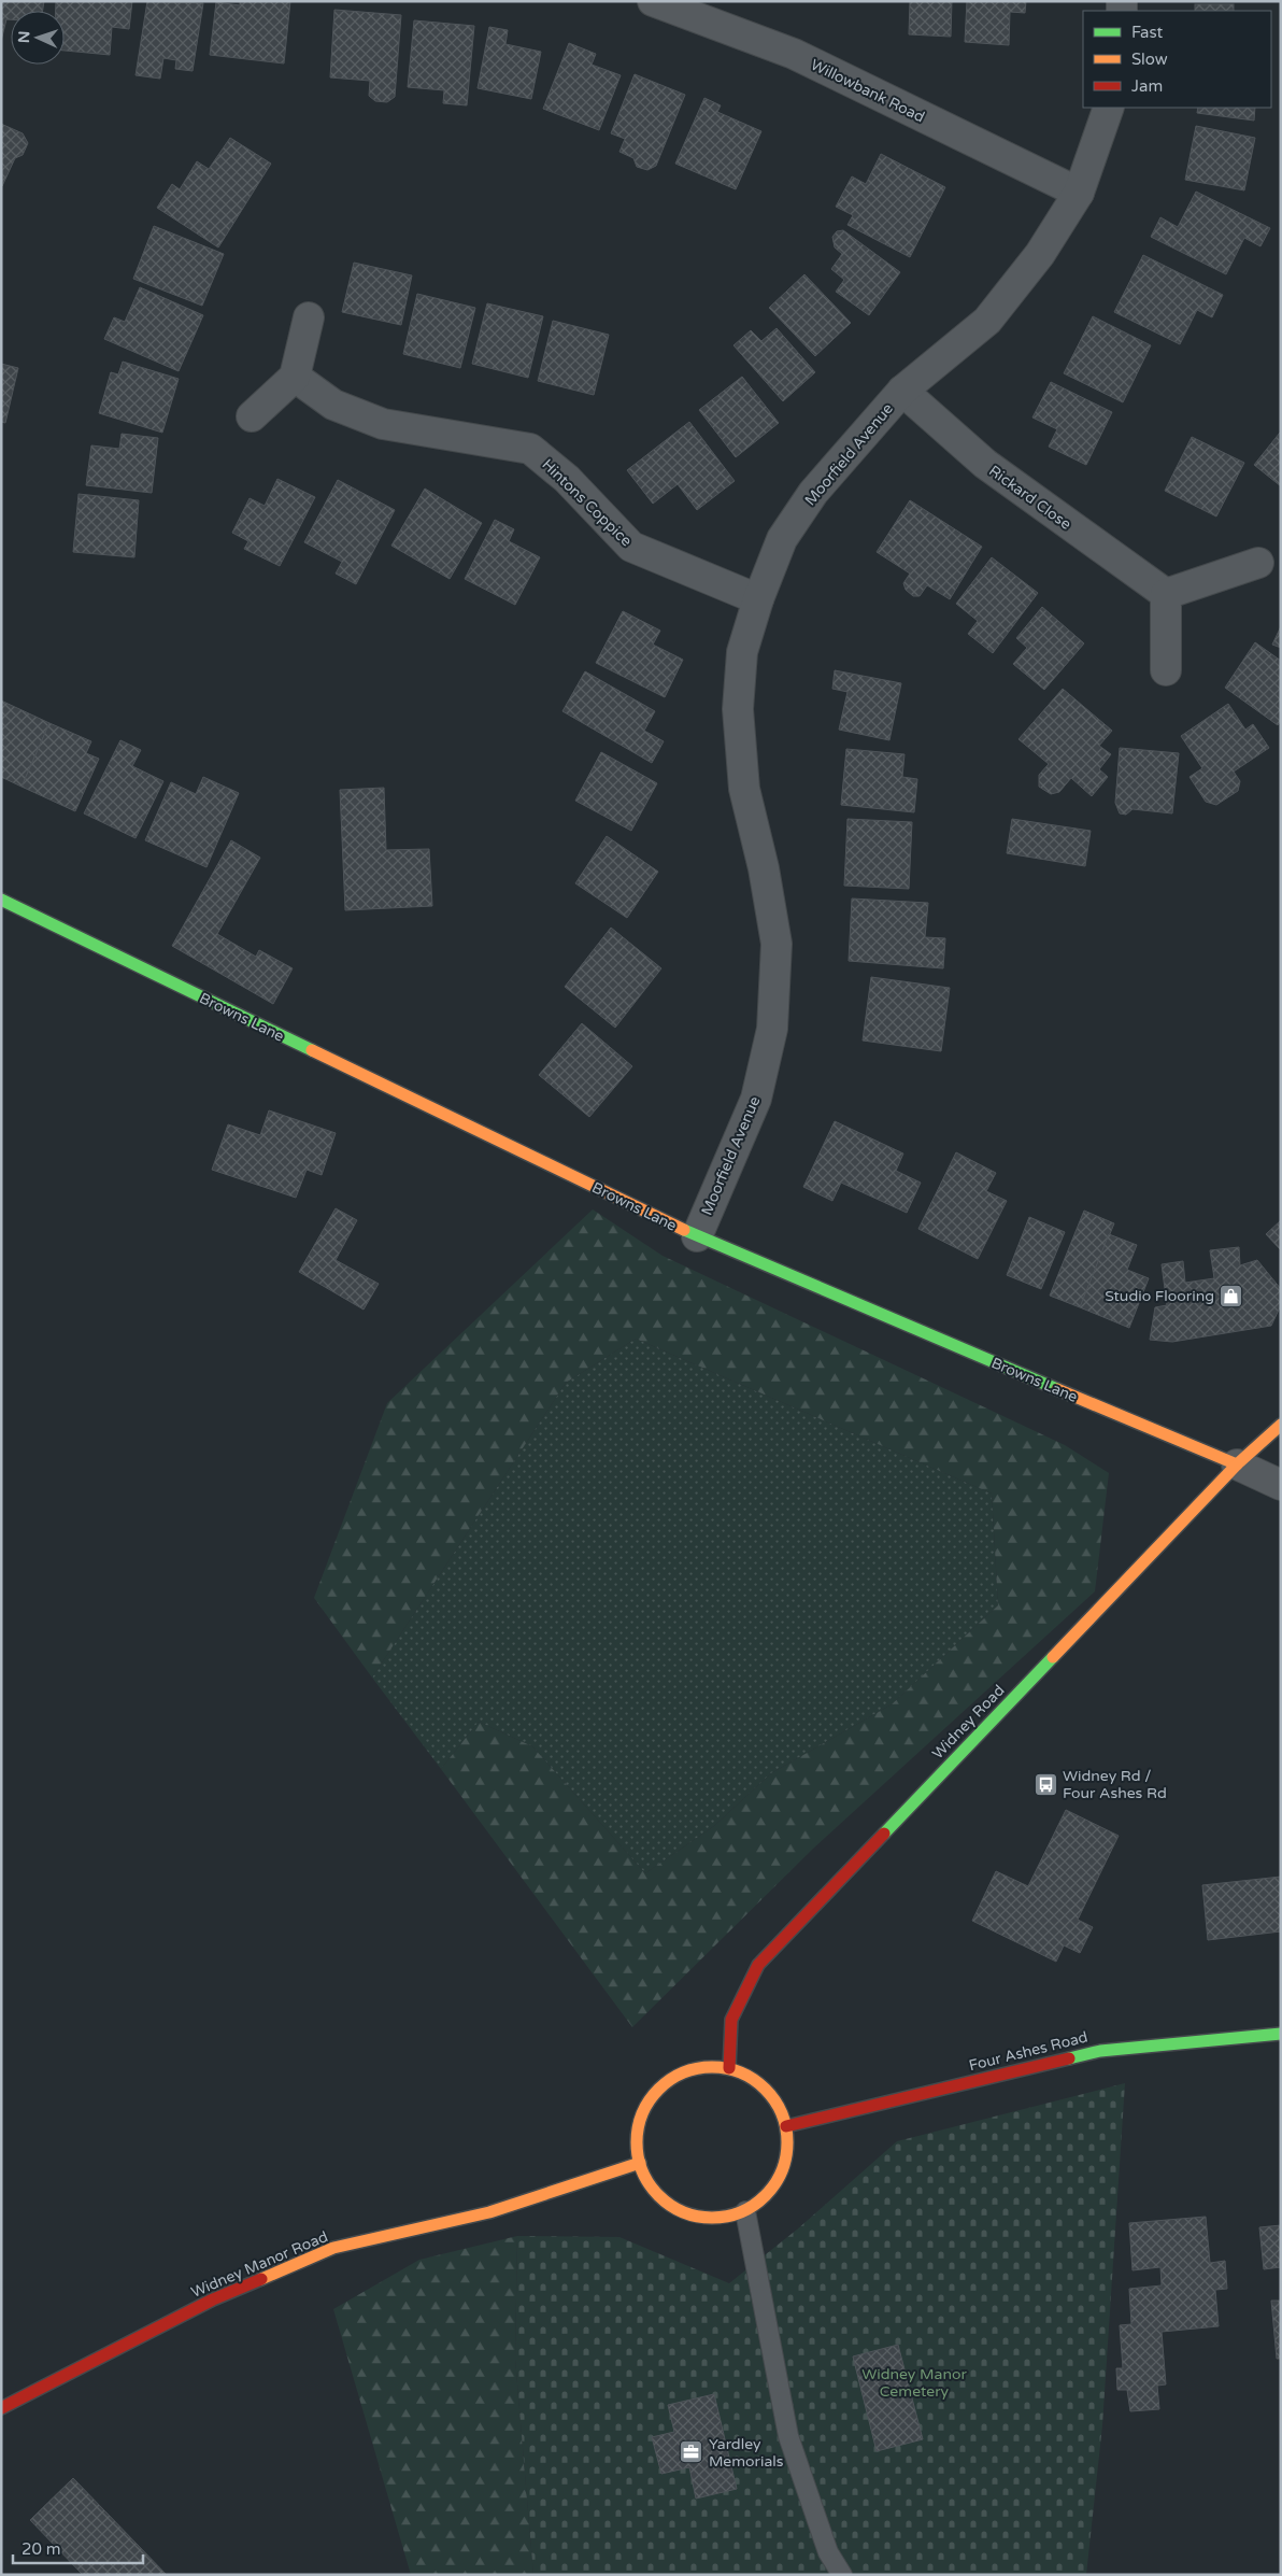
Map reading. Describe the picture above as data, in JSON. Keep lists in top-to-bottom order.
{
  "streets": {
    "street": [
      "Willowbank Road",
      "Moorfield Avenue",
      "Rickard Close",
      "Hintons Coppice",
      "Browns Lane",
      "Widney Road",
      "Four Ashes Road",
      "Widney Manor Road"
    ]
  },
  "crossings": [
    ["Willowbank Road", "Moorfield Avenue"],
    ["Moorfield Avenue", "Rickard Close"],
    ["Moorfield Avenue", "Hintons Coppice"],
    ["Moorfield Avenue", "Browns Lane"],
    ["Browns Lane", "Widney Road"],
    ["Widney Road", "Four Ashes Road"],
    ["Widney Road", "Widney Manor Road"],
    ["Four Ashes Road", "Widney Manor Road"]
  ],
  "parks": ["Widney Manor Cemetery"],
  "places": {
    "shop": ["Studio Flooring"],
    "bus stop": ["Widney Rd / Four Ashes Rd"],
    "office": ["Yardley Memorials"]
  },
  "legend": ["Fast", "Slow", "Jam"],
  "scale_bar": "20 m",
  "north": "left"
}
